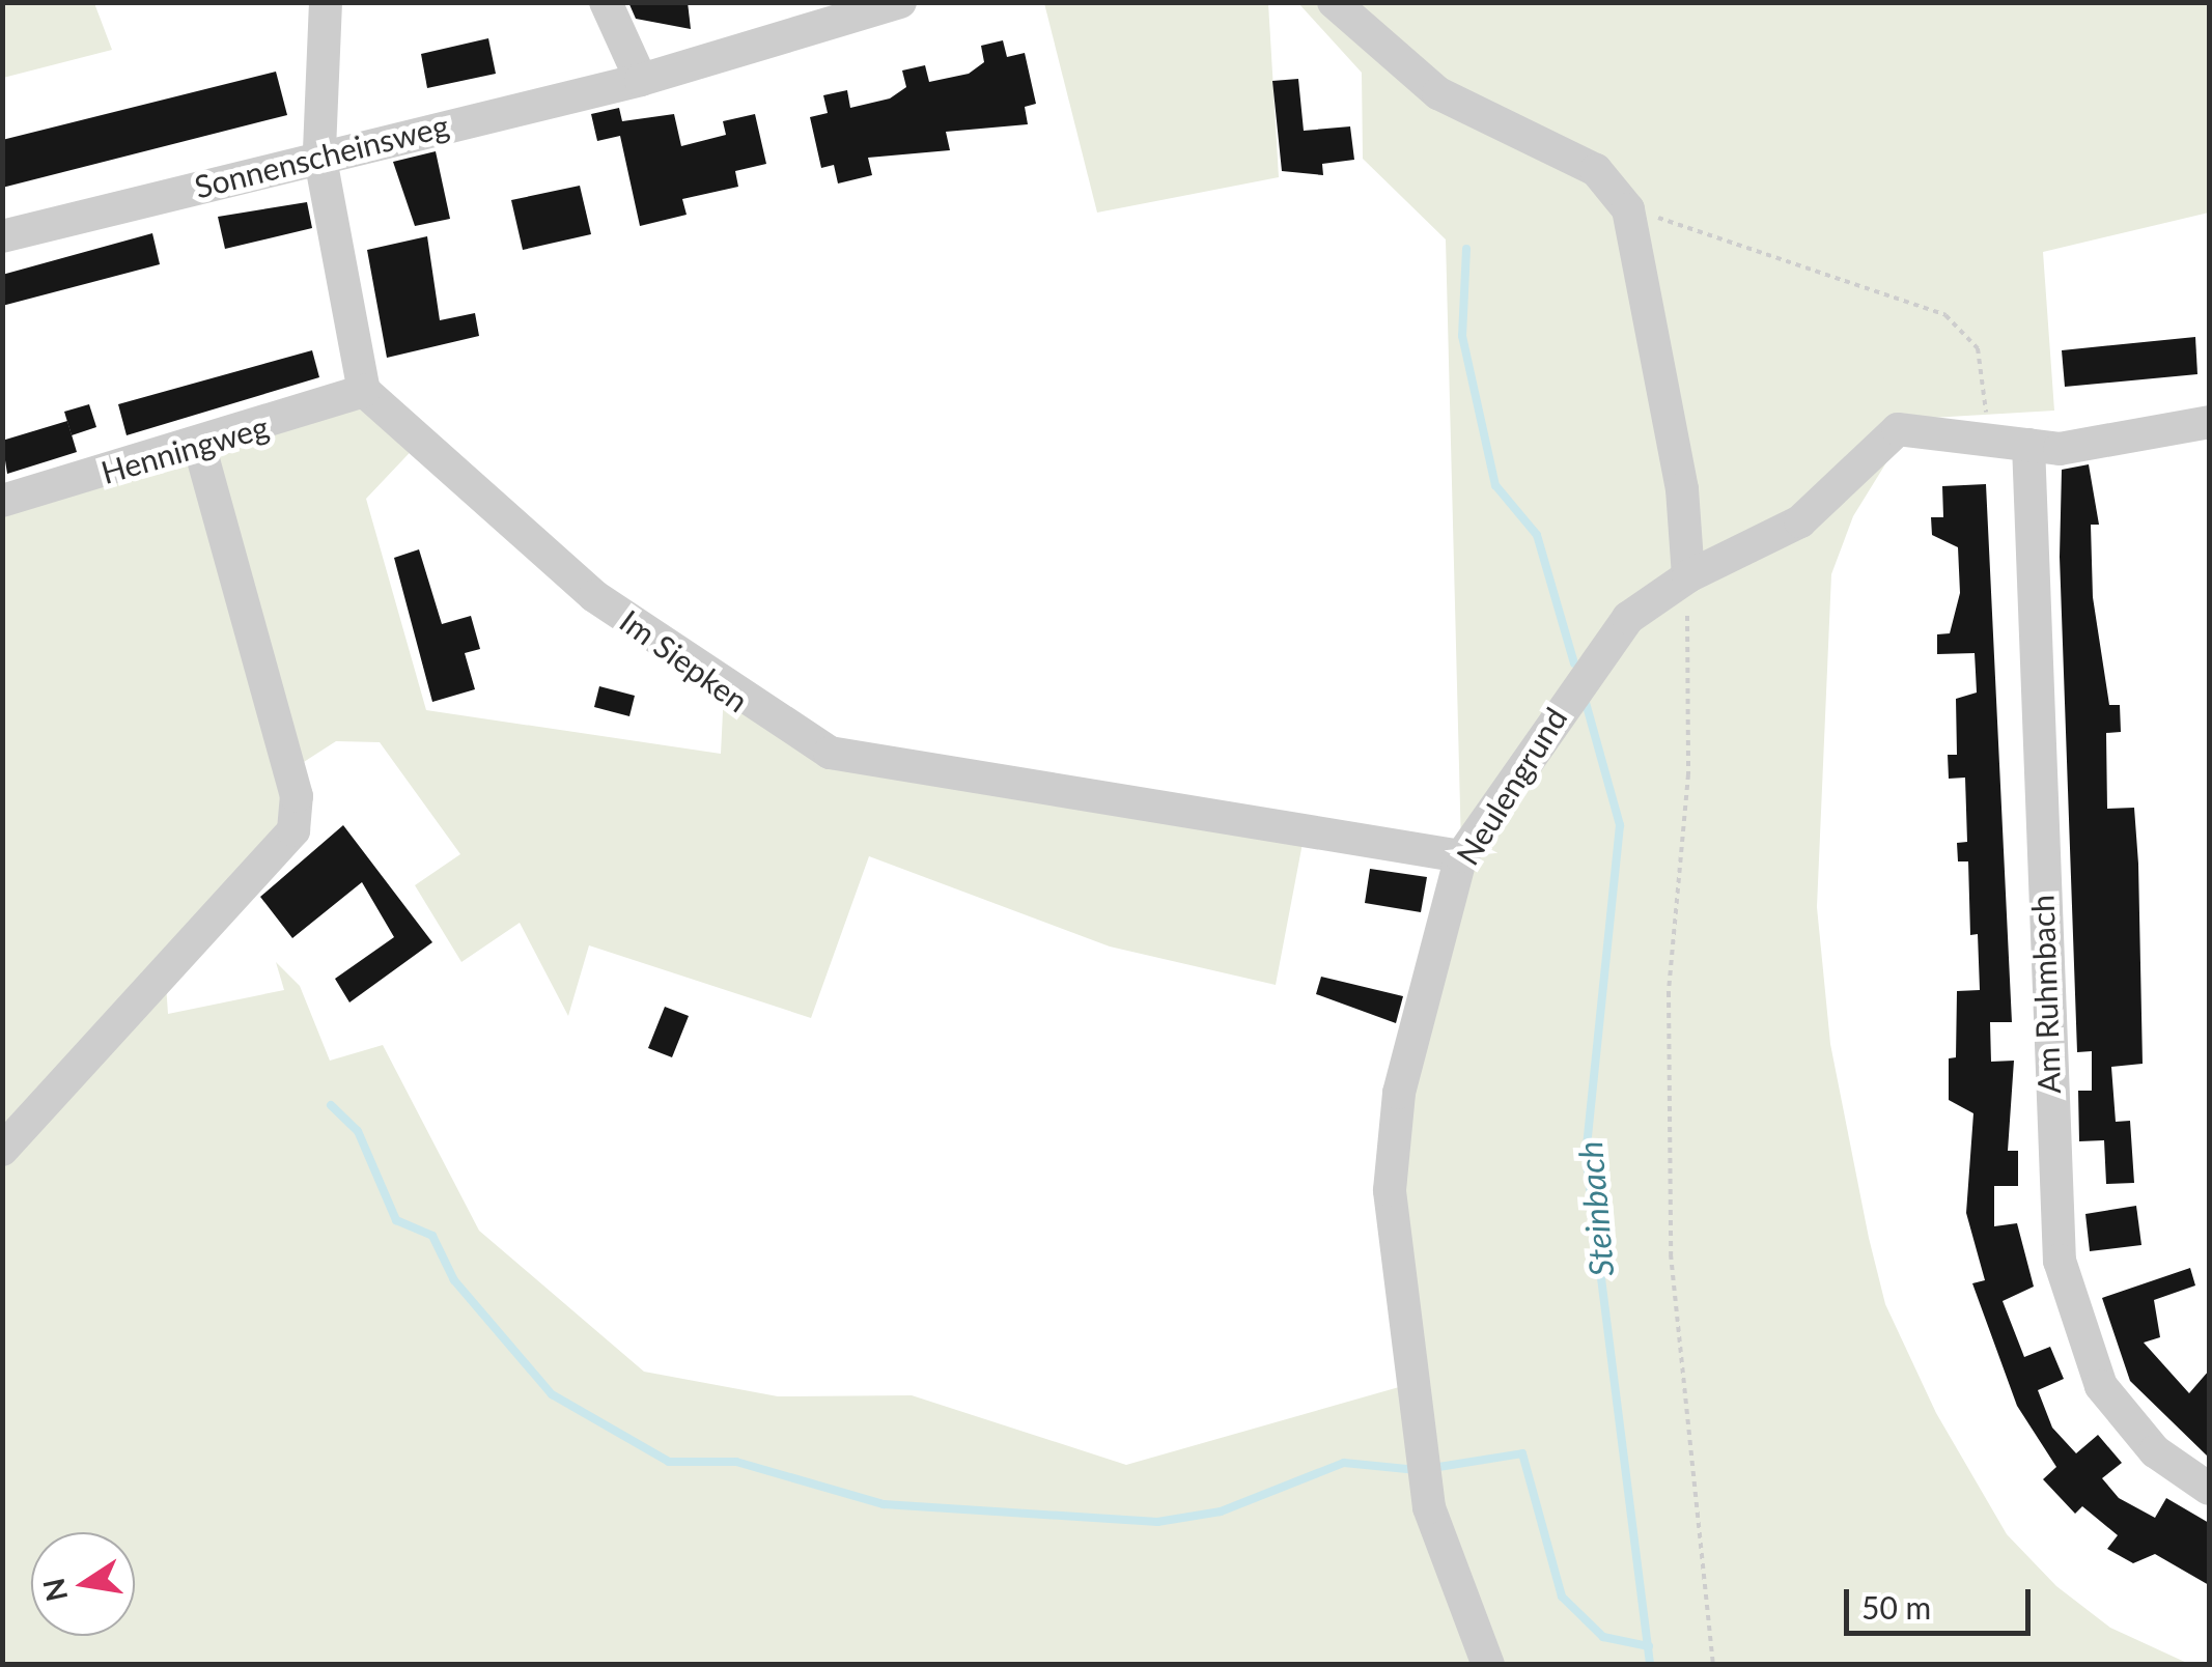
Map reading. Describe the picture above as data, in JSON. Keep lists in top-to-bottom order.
{
  "streets": {
    "street": [
      "Sonnenscheinsweg",
      "Henningweg",
      "Im Siepken",
      "Neulengrund",
      "Am Ruhmbach"
    ]
  },
  "crossings": [
    ["Henningweg", "Im Siepken"],
    ["Im Siepken", "Neulengrund"],
    ["Neulengrund", "Am Ruhmbach"]
  ],
  "water": ["Steinbach"],
  "scale_bar": "50 m",
  "north": "left"
}
